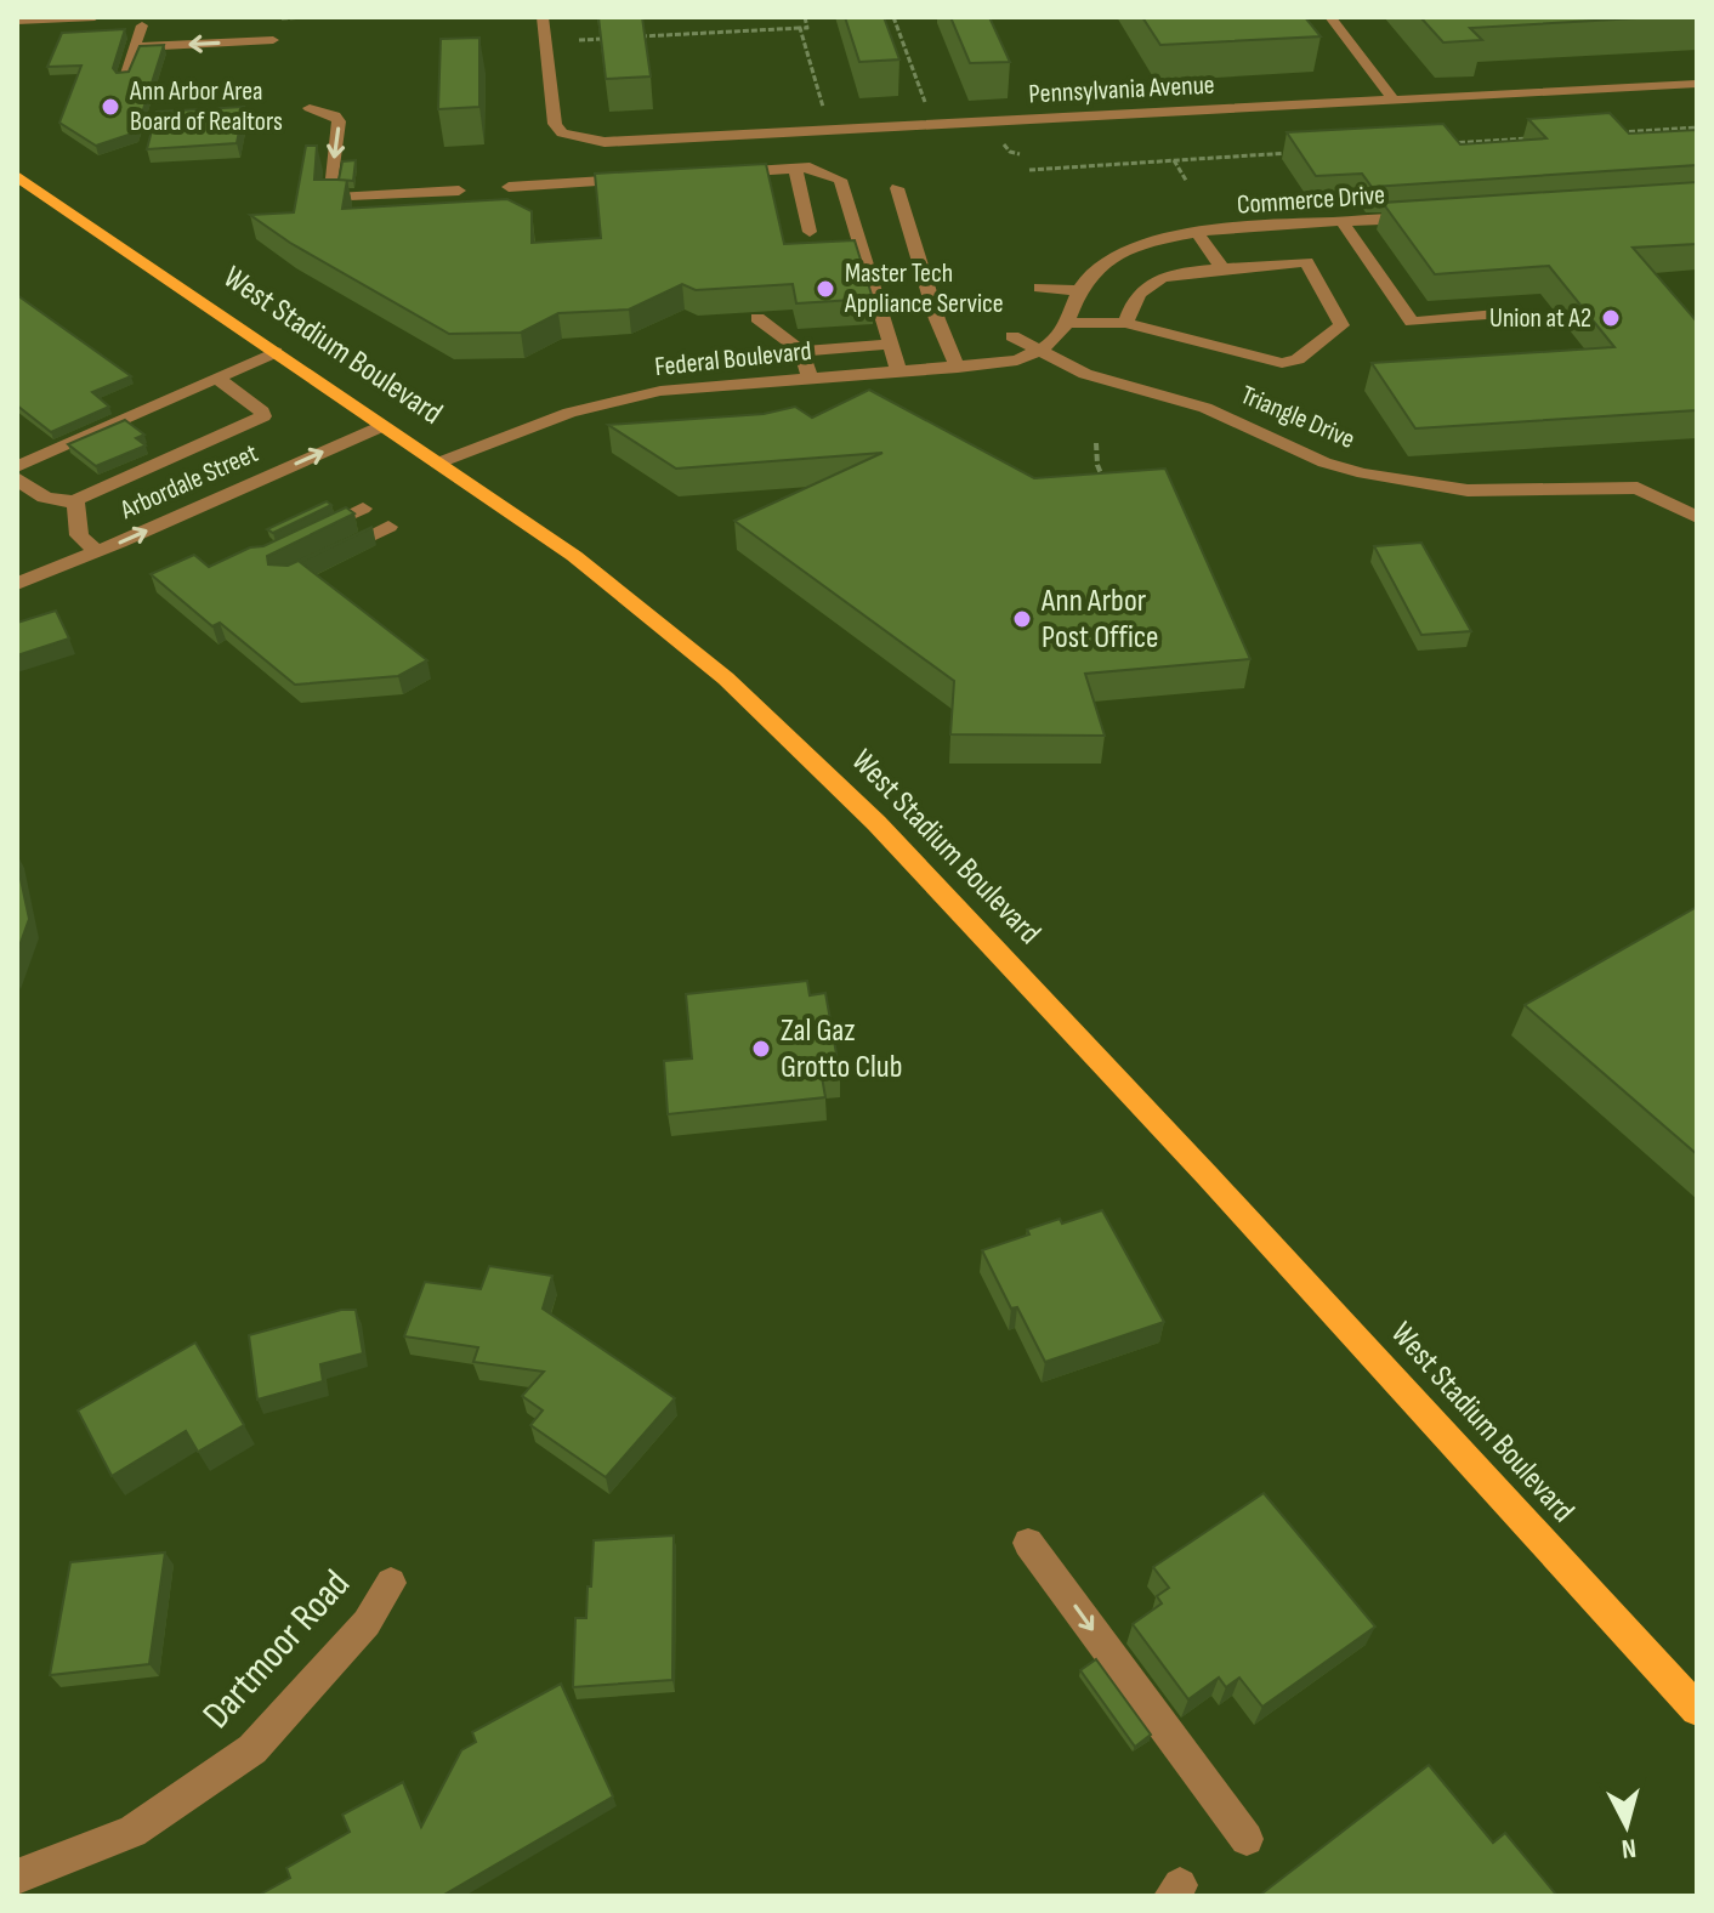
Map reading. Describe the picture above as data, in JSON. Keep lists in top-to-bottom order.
{
  "streets": {
    "main road": ["West Stadium Boulevard"],
    "street": [
      "Pennsylvania Avenue",
      "Commerce Drive",
      "Federal Boulevard",
      "Triangle Drive",
      "Arbordale Street",
      "Dartmoor Road"
    ]
  },
  "crossings": [
    ["Commerce Drive", "Federal Boulevard"],
    ["Commerce Drive", "Triangle Drive"],
    ["West Stadium Boulevard", "Federal Boulevard"],
    ["West Stadium Boulevard", "Arbordale Street"],
    ["Federal Boulevard", "Triangle Drive"]
  ],
  "places": [
    "Ann Arbor Area Board of Realtors",
    "Master Tech Appliance Service",
    "Union at A2",
    "Ann Arbor Post Office",
    "Zal Gaz Grotto Club"
  ],
  "north": "bottom"
}
